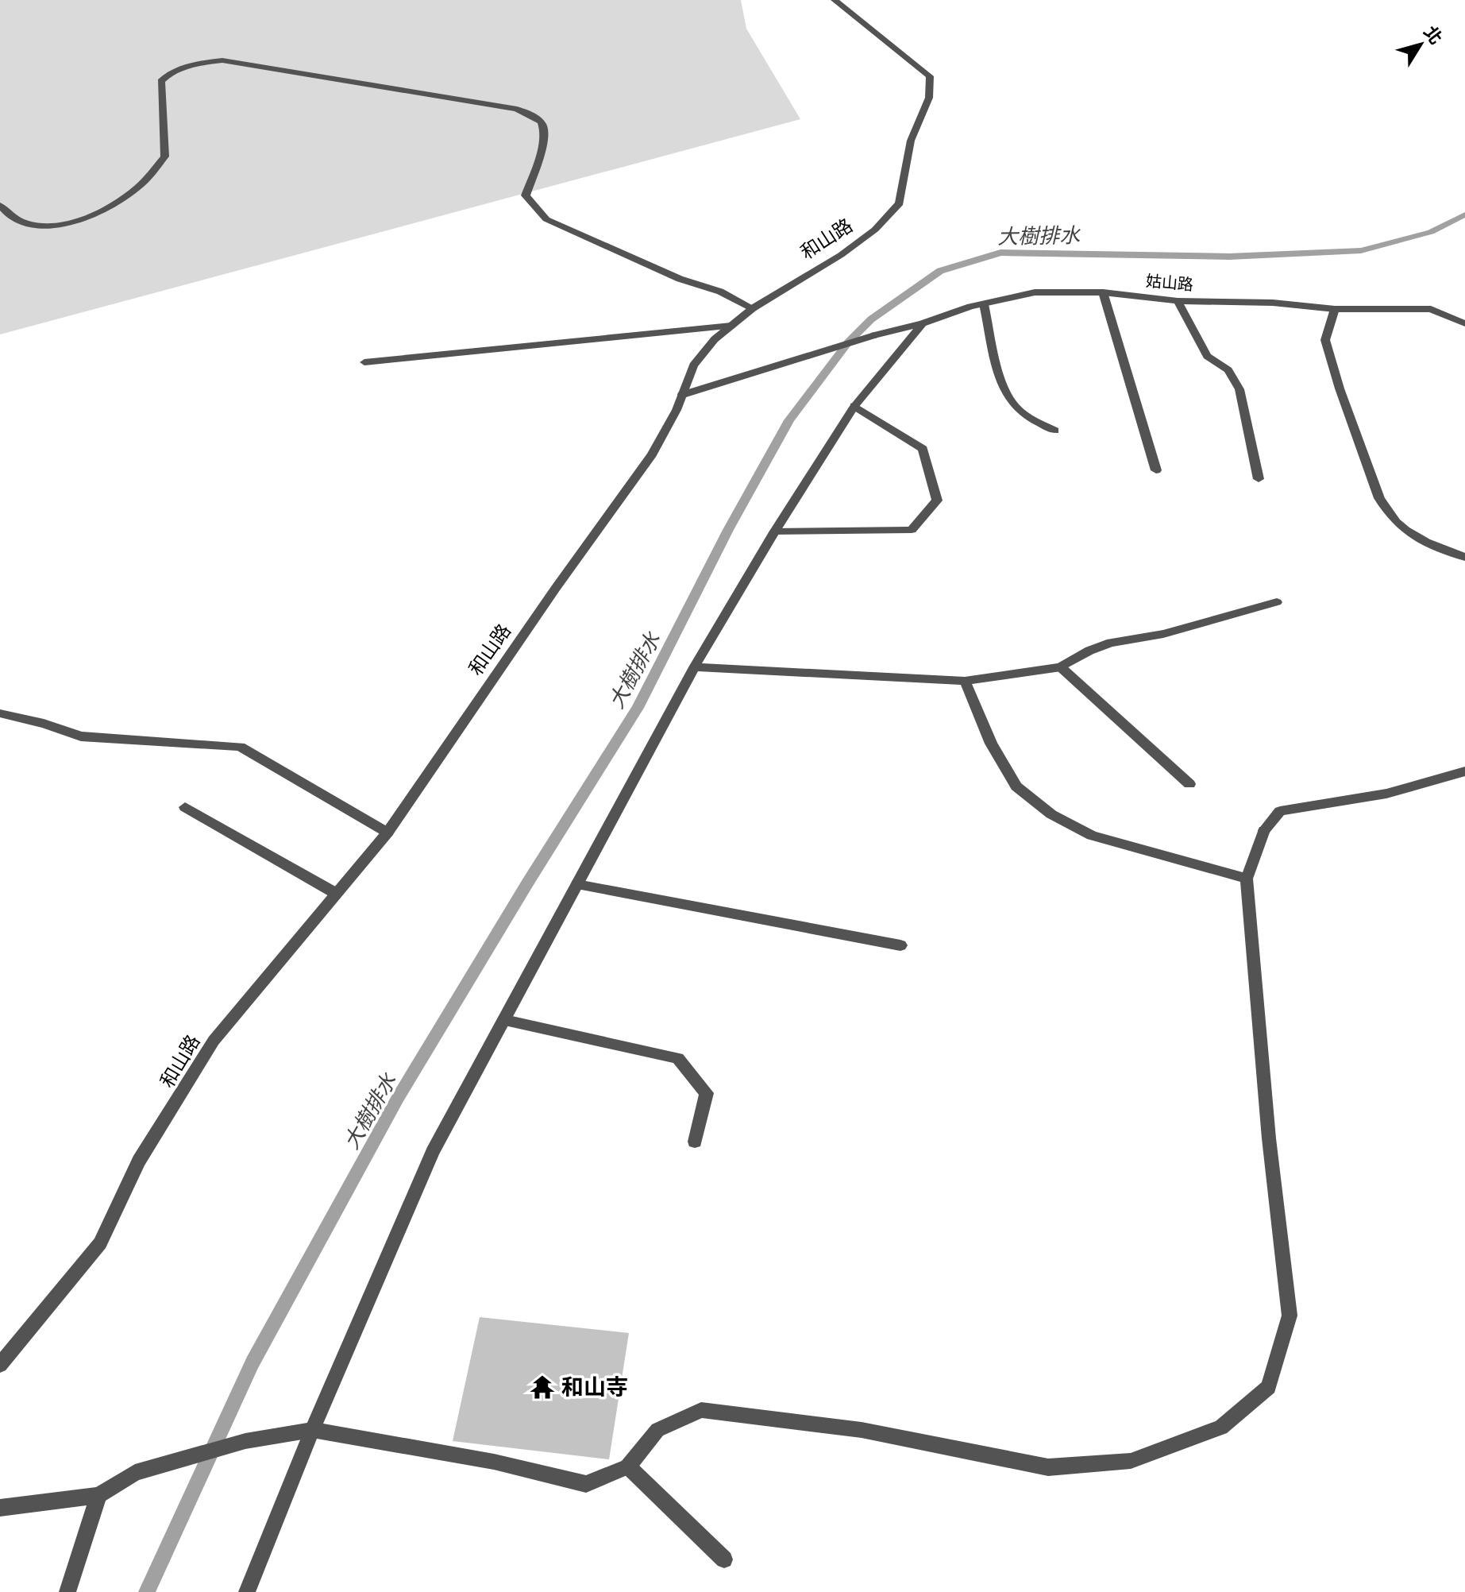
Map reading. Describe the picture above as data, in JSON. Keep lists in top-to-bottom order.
{
  "streets": {
    "street": ["和山路", "姑山路"]
  },
  "crossings": [
    ["和山路", "姑山路"]
  ],
  "water": ["大樹排水"],
  "places": {
    "temple": ["和山寺"]
  },
  "north": "top right"
}
